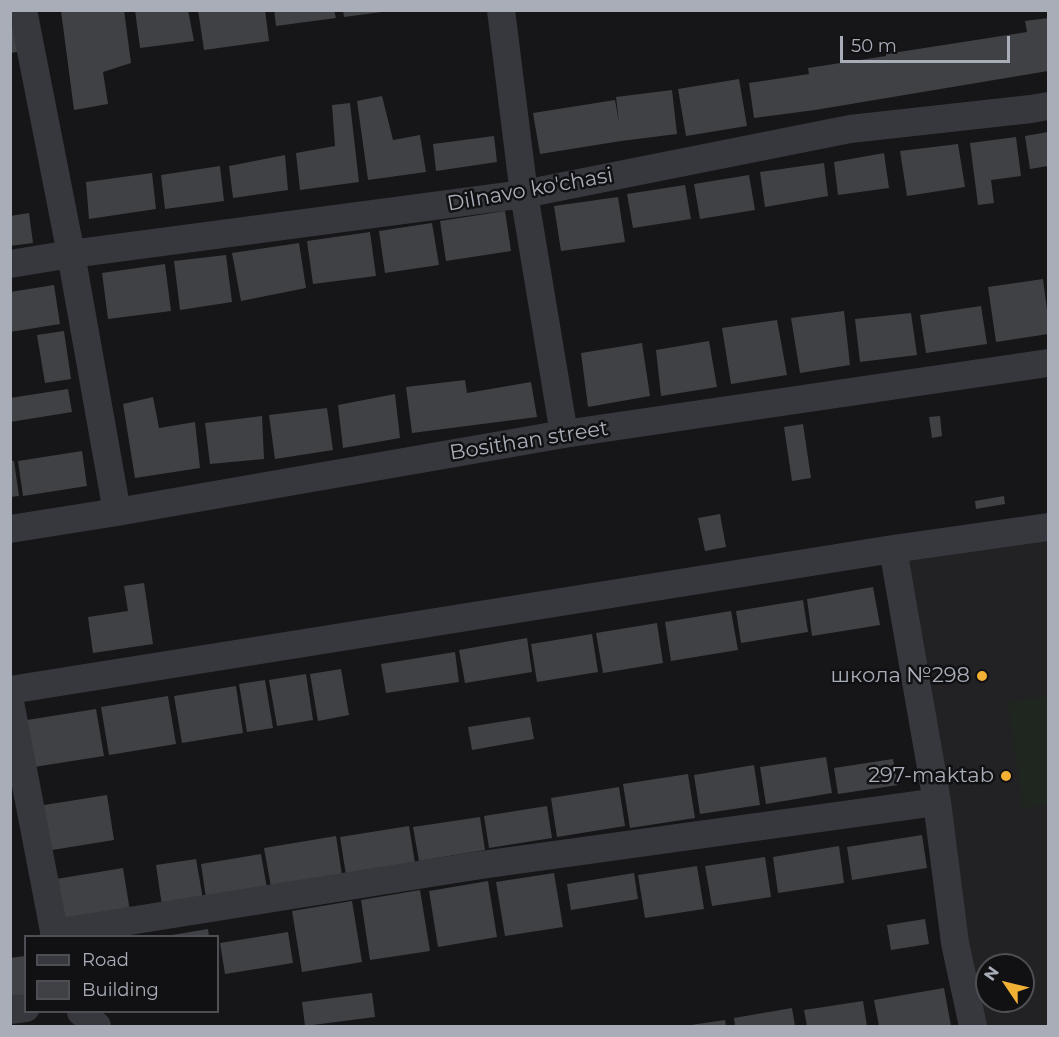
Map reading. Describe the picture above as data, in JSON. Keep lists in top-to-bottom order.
{
  "streets": {
    "street": ["Dilnavo ko'chasi", "Bosithan street"]
  },
  "places": ["школа №298", "297-maktab"],
  "legend": ["Road", "Building"],
  "scale_bar": "50 m",
  "north": "top left"
}
